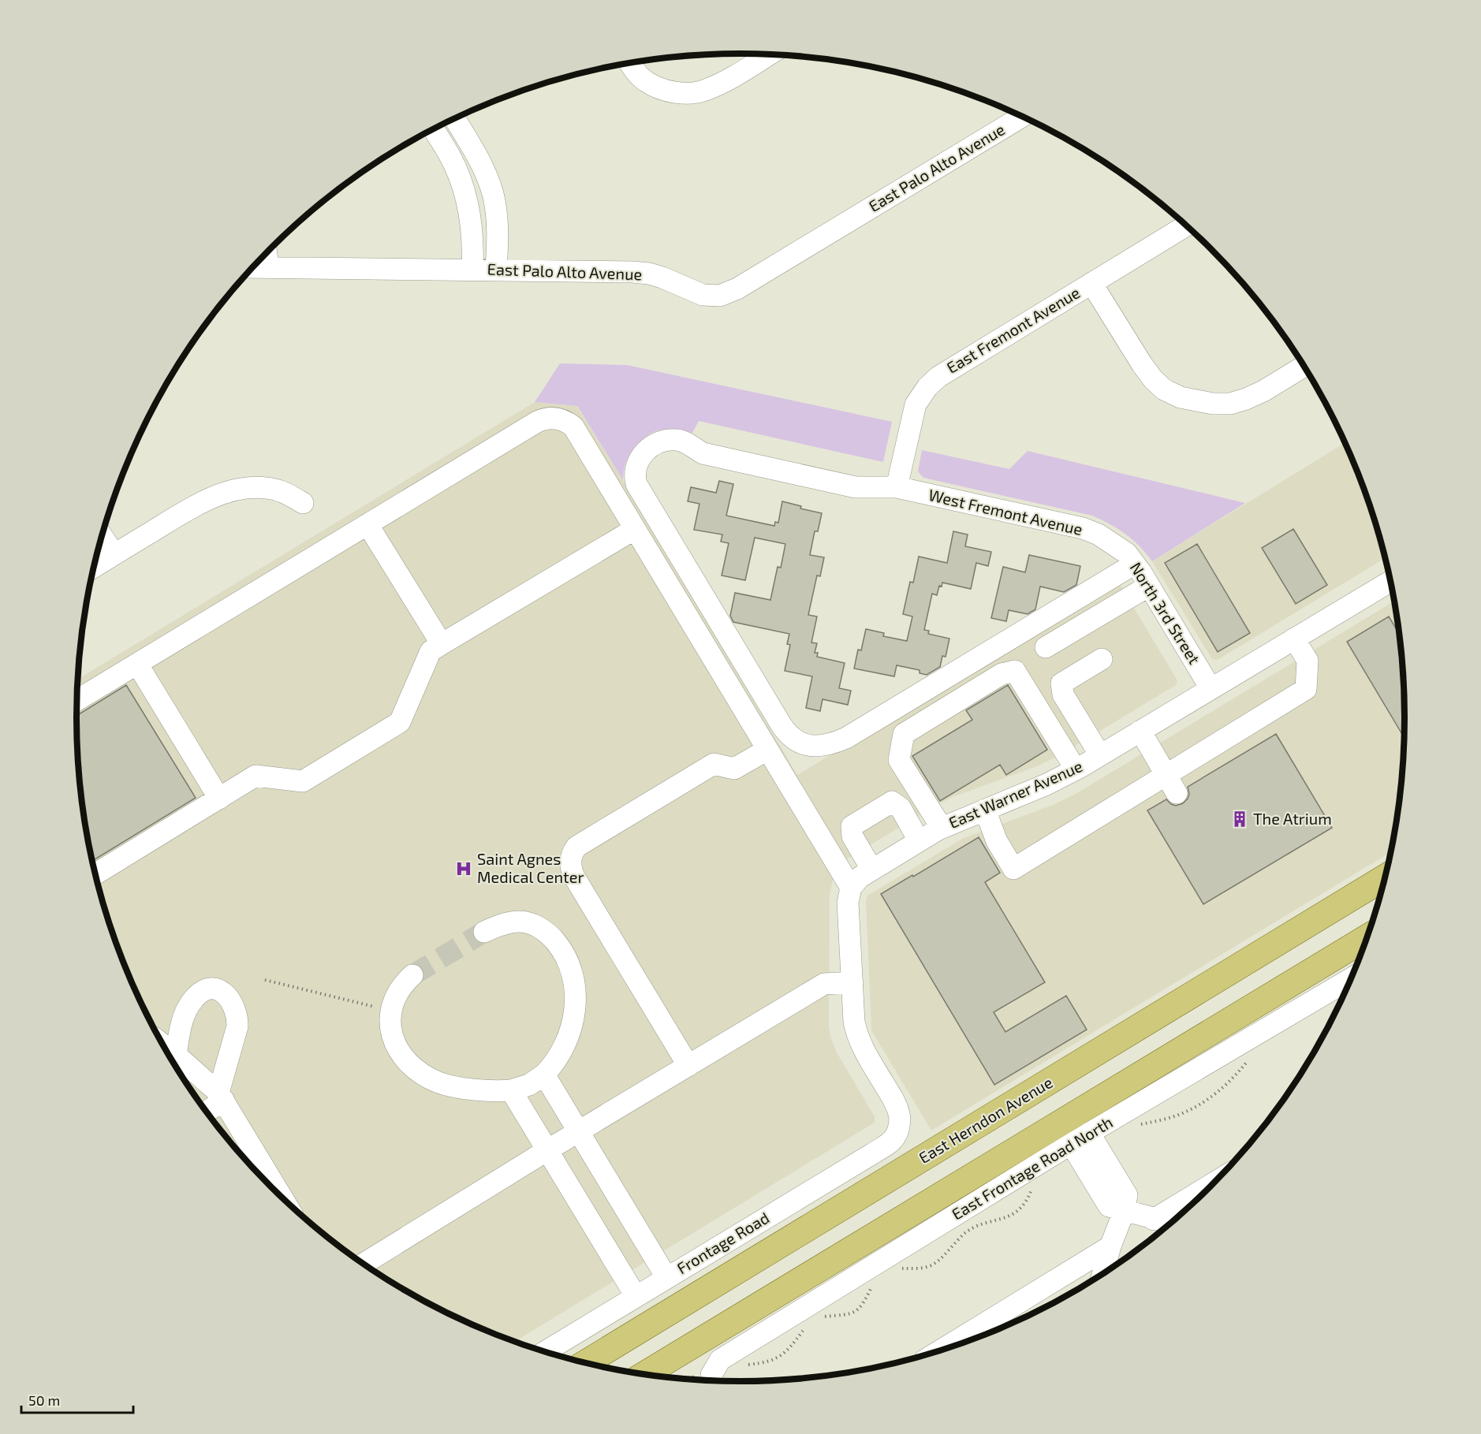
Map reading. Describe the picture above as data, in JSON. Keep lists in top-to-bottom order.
{
  "streets": {
    "main road": ["East Herndon Avenue"],
    "street": [
      "East Palo Alto Avenue",
      "East Fremont Avenue",
      "West Fremont Avenue",
      "North 3rd Street",
      "East Warner Avenue",
      "East Frontage Road North",
      "Frontage Road"
    ]
  },
  "crossings": [
    ["East Fremont Avenue", "West Fremont Avenue"],
    ["West Fremont Avenue", "North 3rd Street"],
    ["North 3rd Street", "East Warner Avenue"]
  ],
  "places": {
    "building": ["The Atrium"],
    "hospital": ["Saint Agnes Medical Center"]
  },
  "scale_bar": "50 m"
}
